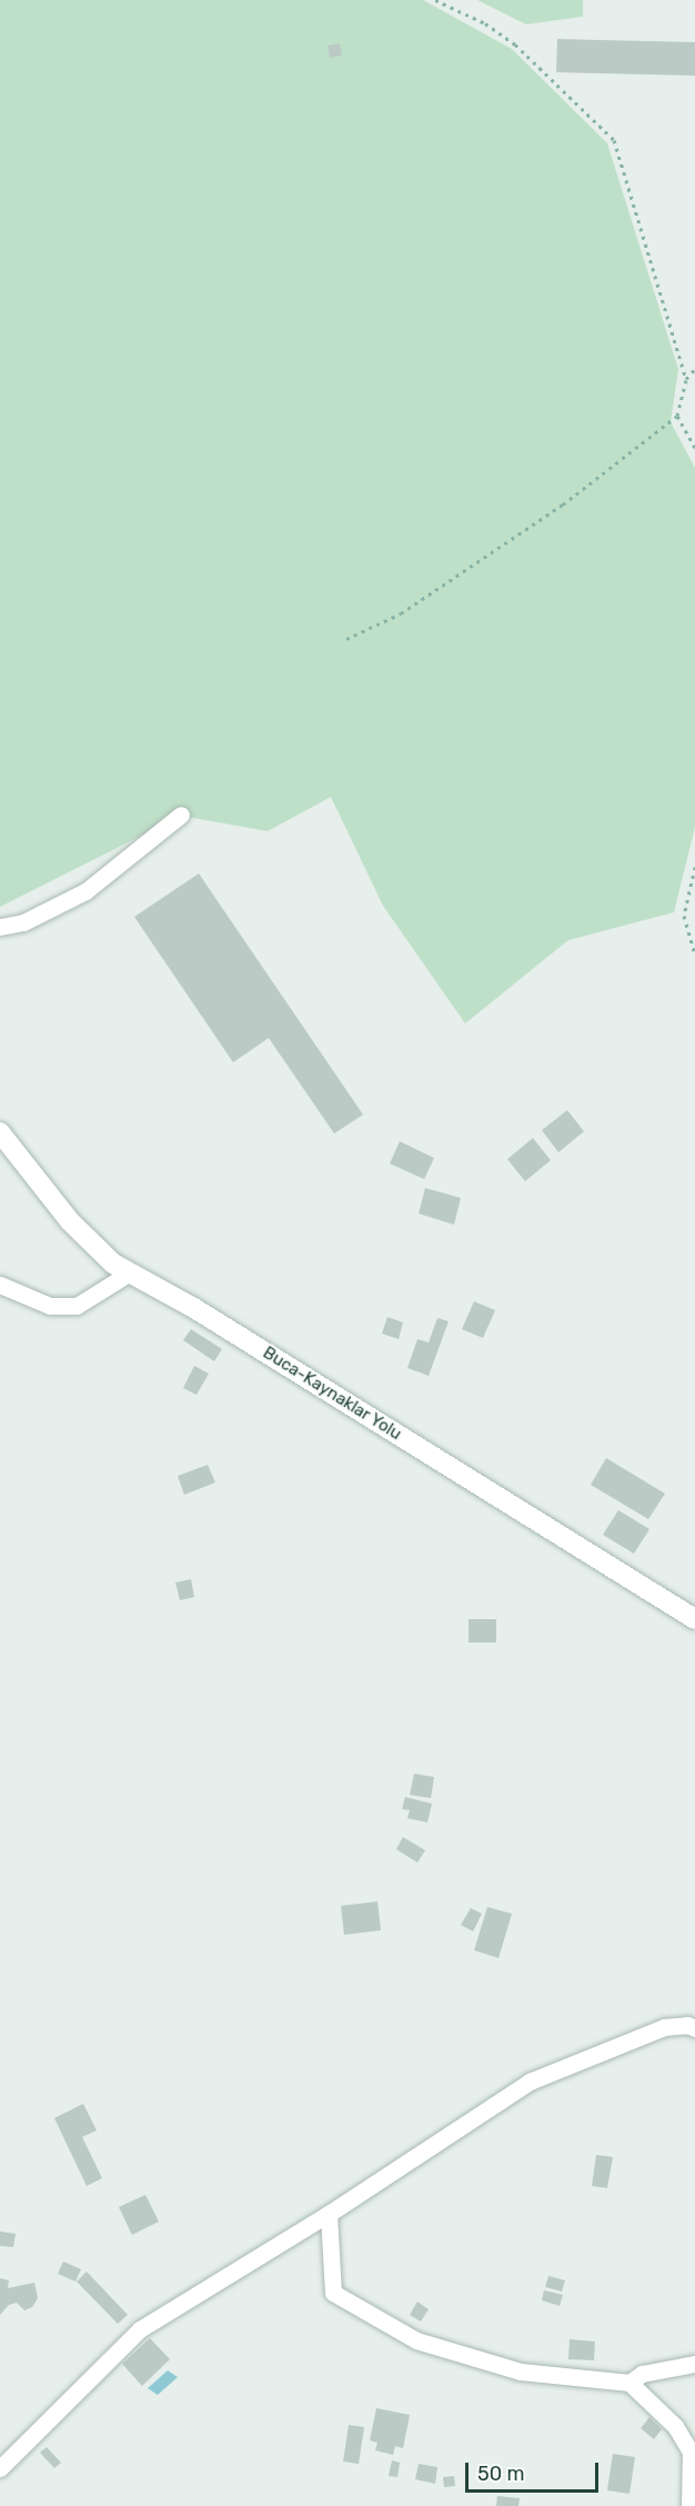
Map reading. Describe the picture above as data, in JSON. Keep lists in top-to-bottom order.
{
  "streets": {
    "street": ["Buca-Kaynaklar Yolu"]
  },
  "scale_bar": "50 m"
}
